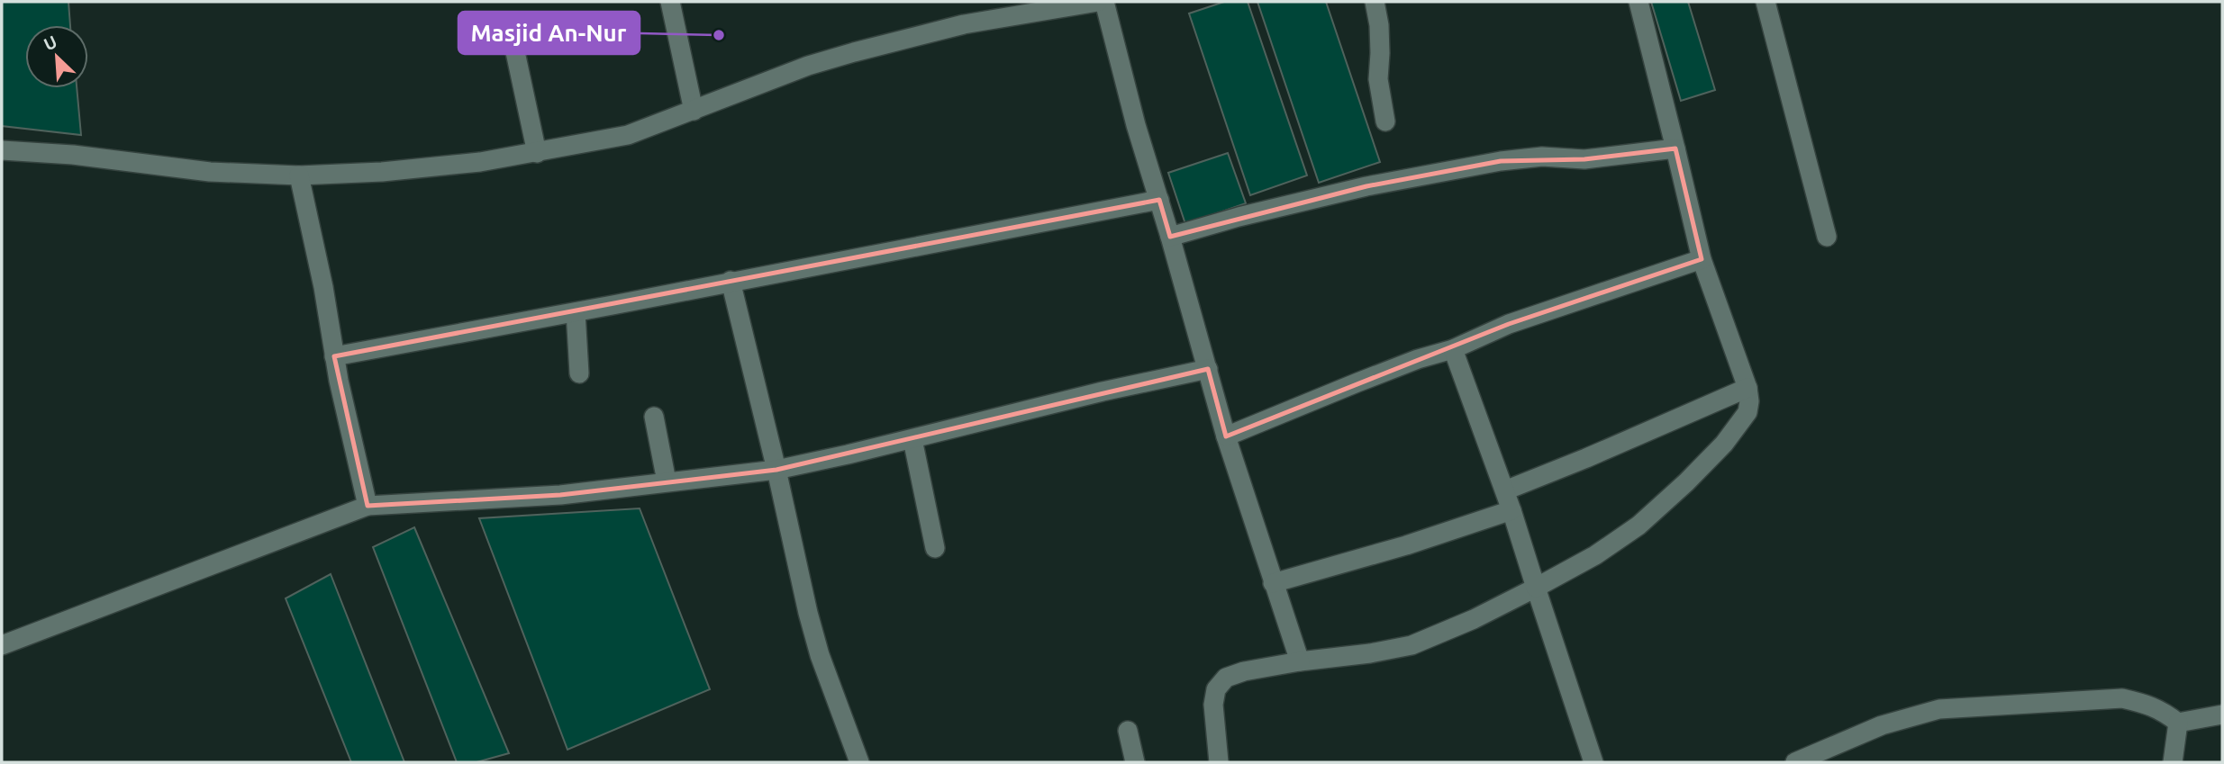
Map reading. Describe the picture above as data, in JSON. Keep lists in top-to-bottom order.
{
  "places": ["Masjid An-Nur"],
  "north": "top left"
}
